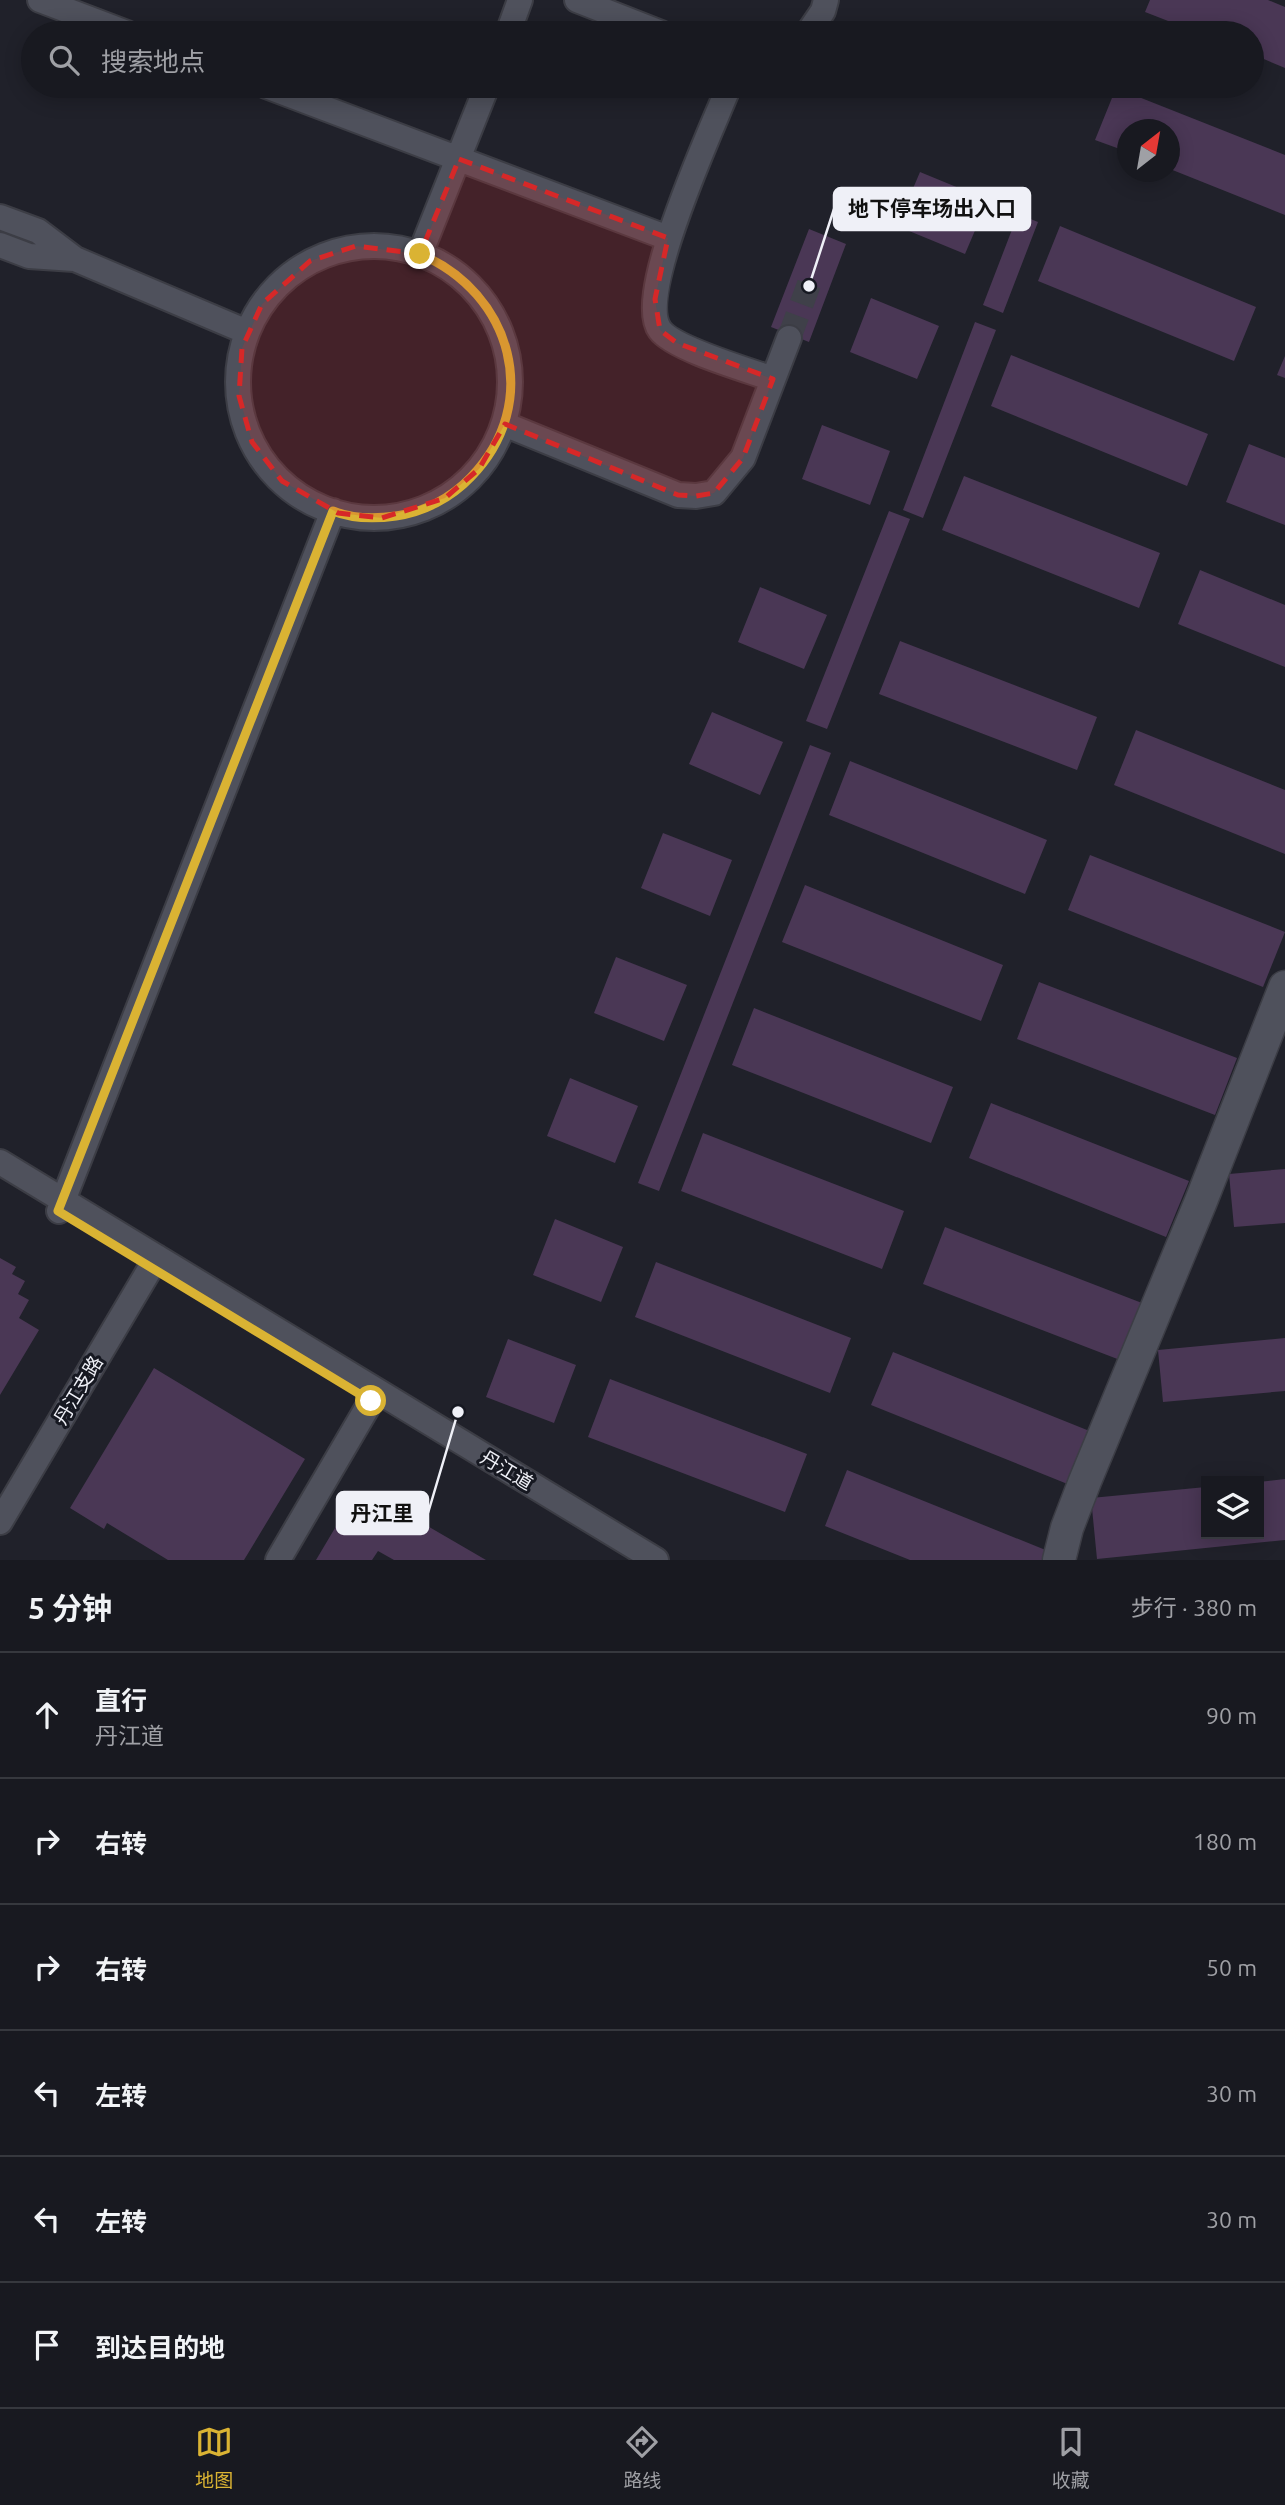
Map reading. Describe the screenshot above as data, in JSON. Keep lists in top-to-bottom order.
{
  "streets": {
    "street": ["丹江支路", "丹江道"]
  },
  "crossings": [
    ["丹江支路", "丹江道"]
  ],
  "places": ["地下停车场出入口", "丹江里"],
  "north": "top right",
  "page": {
    "search": "搜索地点",
    "heading": ["5 分钟", "步行 · 380 m"],
    "list": [
      ["直行", "丹江道", "90 m"],
      ["右转", "180 m"],
      ["右转", "50 m"],
      ["左转", "30 m"],
      ["左转", "30 m"],
      "到达目的地"
    ],
    "nav": ["地图", "路线", "收藏"]
  }
}
